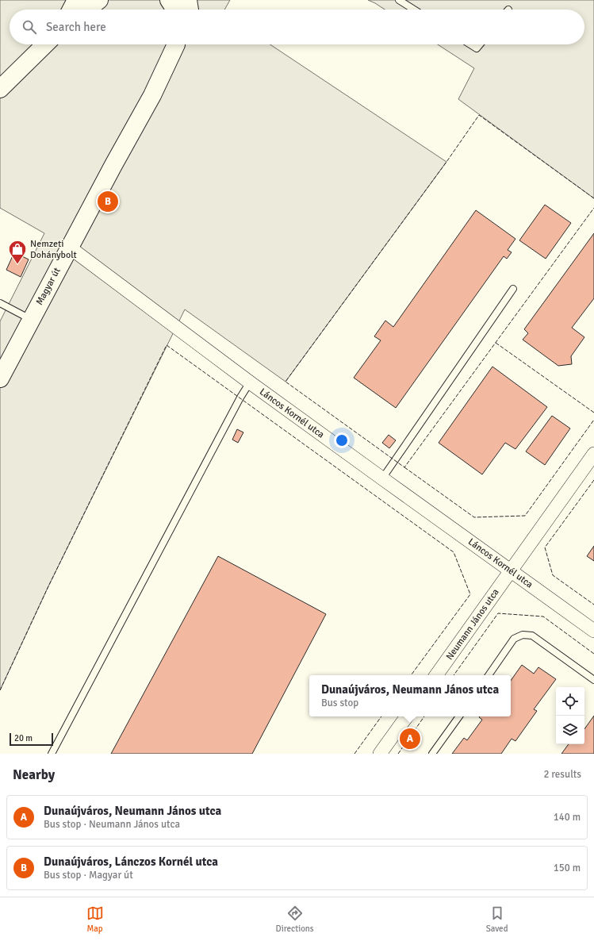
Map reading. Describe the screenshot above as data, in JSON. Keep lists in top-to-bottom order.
{
  "streets": {
    "street": ["Magyar út", "Láncos Kornél utca", "Neumann János utca"]
  },
  "crossings": [
    ["Magyar út", "Láncos Kornél utca"],
    ["Láncos Kornél utca", "Neumann János utca"]
  ],
  "places": {
    "shop": ["Nemzeti Dohánybolt"]
  },
  "scale_bar": "20 m",
  "page": {
    "search": "Search here",
    "pins": ["B", "A"],
    "popup": ["Dunaújváros, Neumann János utca", "Bus stop"],
    "scale": "20 m",
    "heading": ["Nearby", "2 results"],
    "list": [
      {
        "mark": "A",
        "name": "Dunaújváros, Neumann János utca",
        "note": "Bus stop · Neumann János utca",
        "value": "140 m"
      },
      {
        "mark": "B",
        "name": "Dunaújváros, Lánczos Kornél utca",
        "note": "Bus stop · Magyar út",
        "value": "150 m"
      }
    ],
    "nav": ["Map", "Directions", "Saved"]
  }
}
